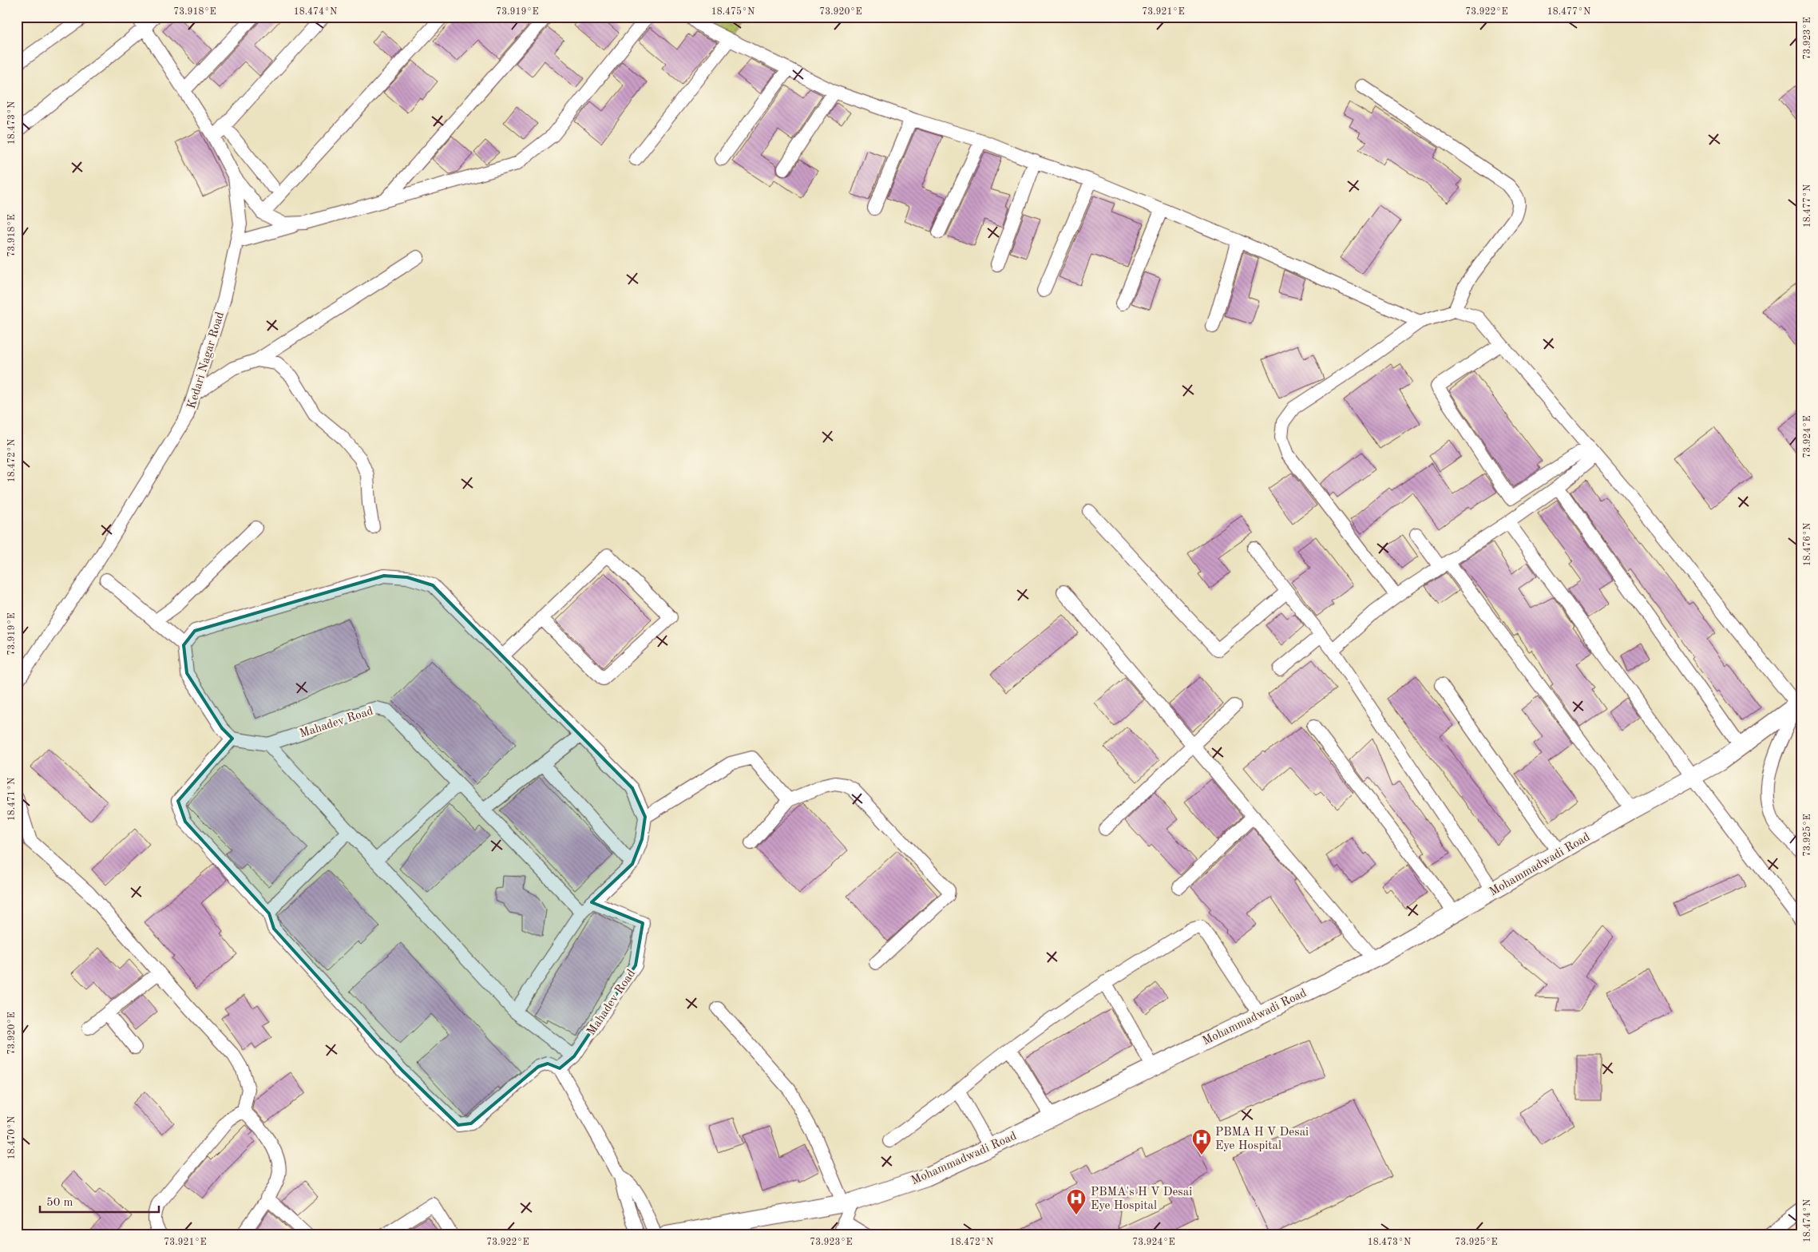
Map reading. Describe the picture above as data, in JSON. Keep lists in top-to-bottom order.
{
  "streets": {
    "main road": ["Mohammadwadi Road"],
    "street": ["Kedari Nagar Road", "Mahadev Road"]
  },
  "places": {
    "hospital": ["PBMA H V Desai Eye Hospital", "PBMA's H V Desai Eye Hospital"]
  },
  "scale_bar": "50 m",
  "coordinates": [
    "73.918°E",
    "18.474°N",
    "73.919°E",
    "18.475°N",
    "73.920°E",
    "73.921°E",
    "73.922°E",
    "18.477°N",
    "73.923°E",
    "18.473°N",
    "73.924°E",
    "18.472°N",
    "18.476°N",
    "18.471°N",
    "73.925°E",
    "18.470°N"
  ]
}
